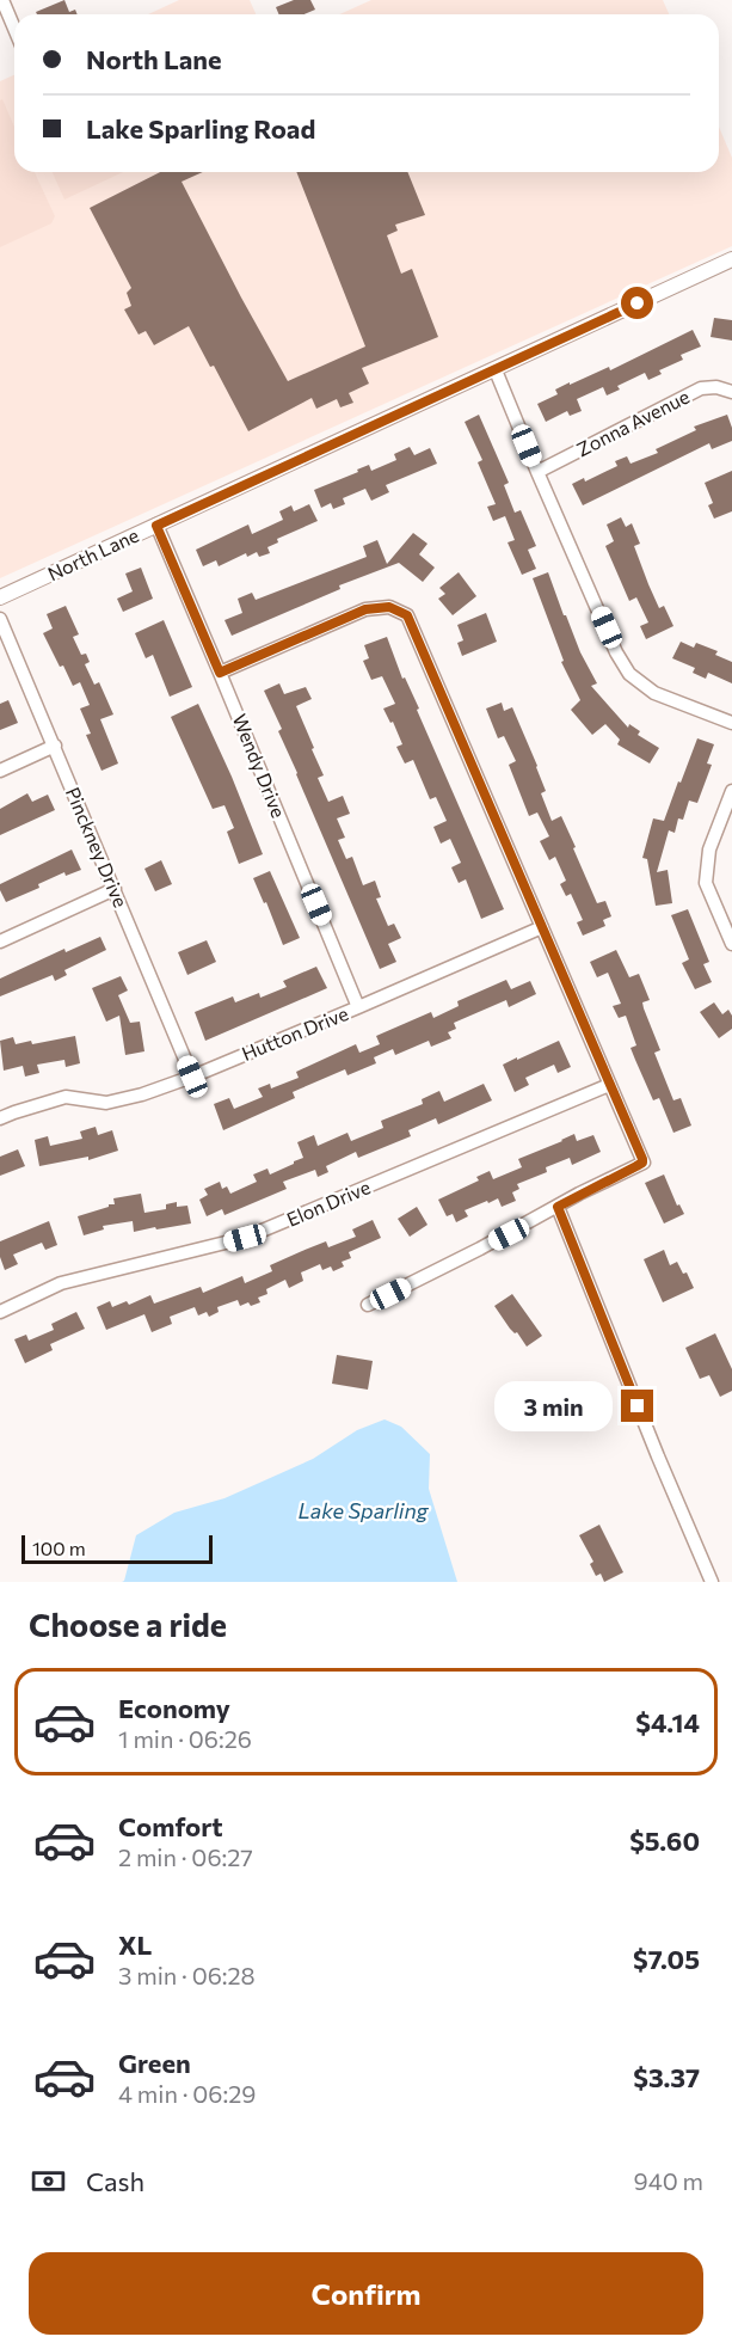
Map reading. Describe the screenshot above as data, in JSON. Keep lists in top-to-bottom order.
{
  "streets": {
    "street": [
      "Zonna Avenue",
      "North Lane",
      "Wendy Drive",
      "Pinckney Drive",
      "Hutton Drive",
      "Elon Drive"
    ]
  },
  "crossings": [
    ["North Lane", "Wendy Drive"],
    ["Wendy Drive", "Hutton Drive"],
    ["Pinckney Drive", "Hutton Drive"]
  ],
  "water": ["Lake Sparling"],
  "scale_bar": "100 m",
  "page": {
    "banner": ["North Lane", "Lake Sparling Road"],
    "bubble": "3 min",
    "scale": "100 m",
    "heading": "Choose a ride",
    "list": [
      {
        "name": "Economy",
        "note": "1 min · 06:26",
        "value": "$4.14"
      },
      {
        "name": "Comfort",
        "note": "2 min · 06:27",
        "value": "$5.60"
      },
      {
        "name": "XL",
        "note": "3 min · 06:28",
        "value": "$7.05"
      },
      {
        "name": "Green",
        "note": "4 min · 06:29",
        "value": "$3.37"
      }
    ],
    "pay": ["Cash", "940 m"],
    "buttons": "Confirm"
  }
}
